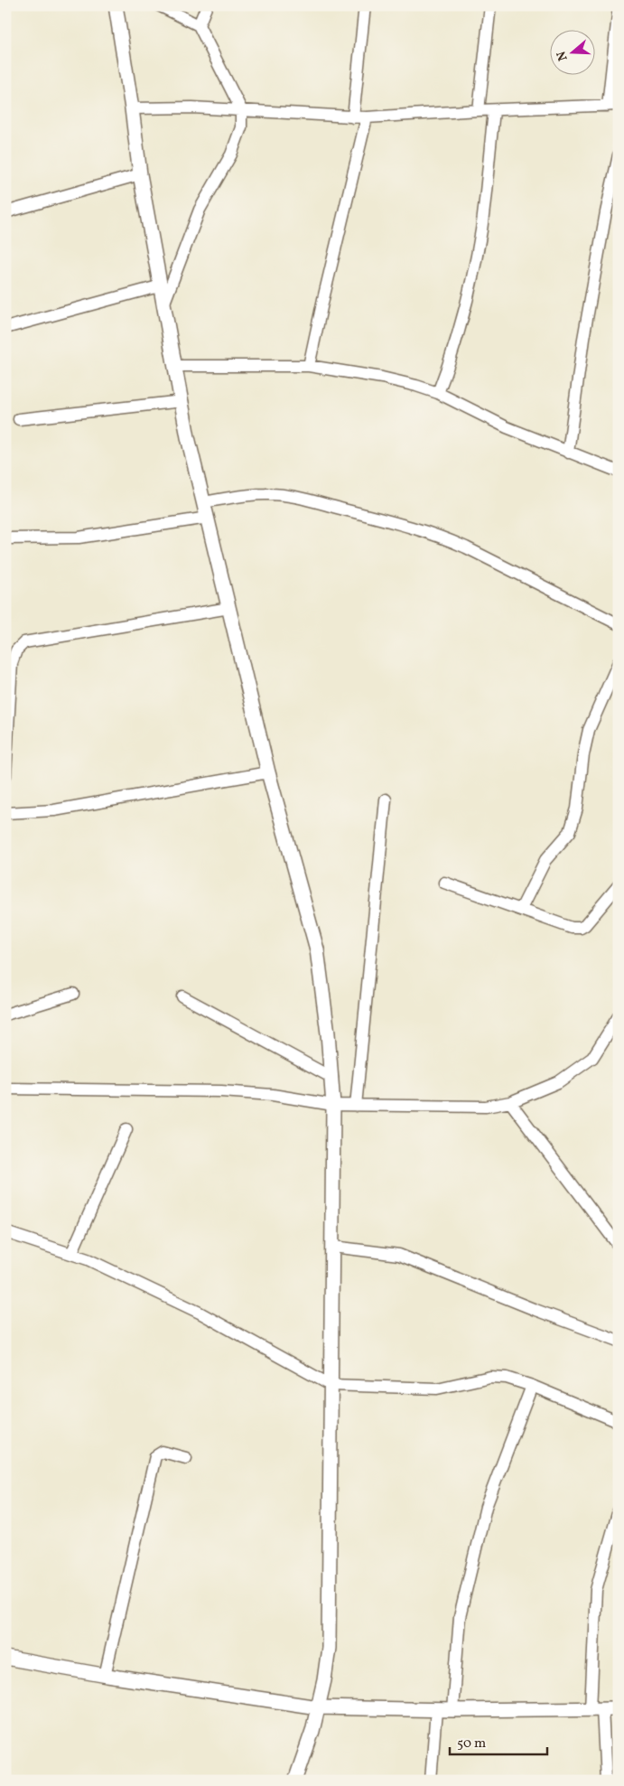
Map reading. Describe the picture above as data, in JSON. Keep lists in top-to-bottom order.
{
  "scale_bar": "50 m",
  "north": "left"
}
